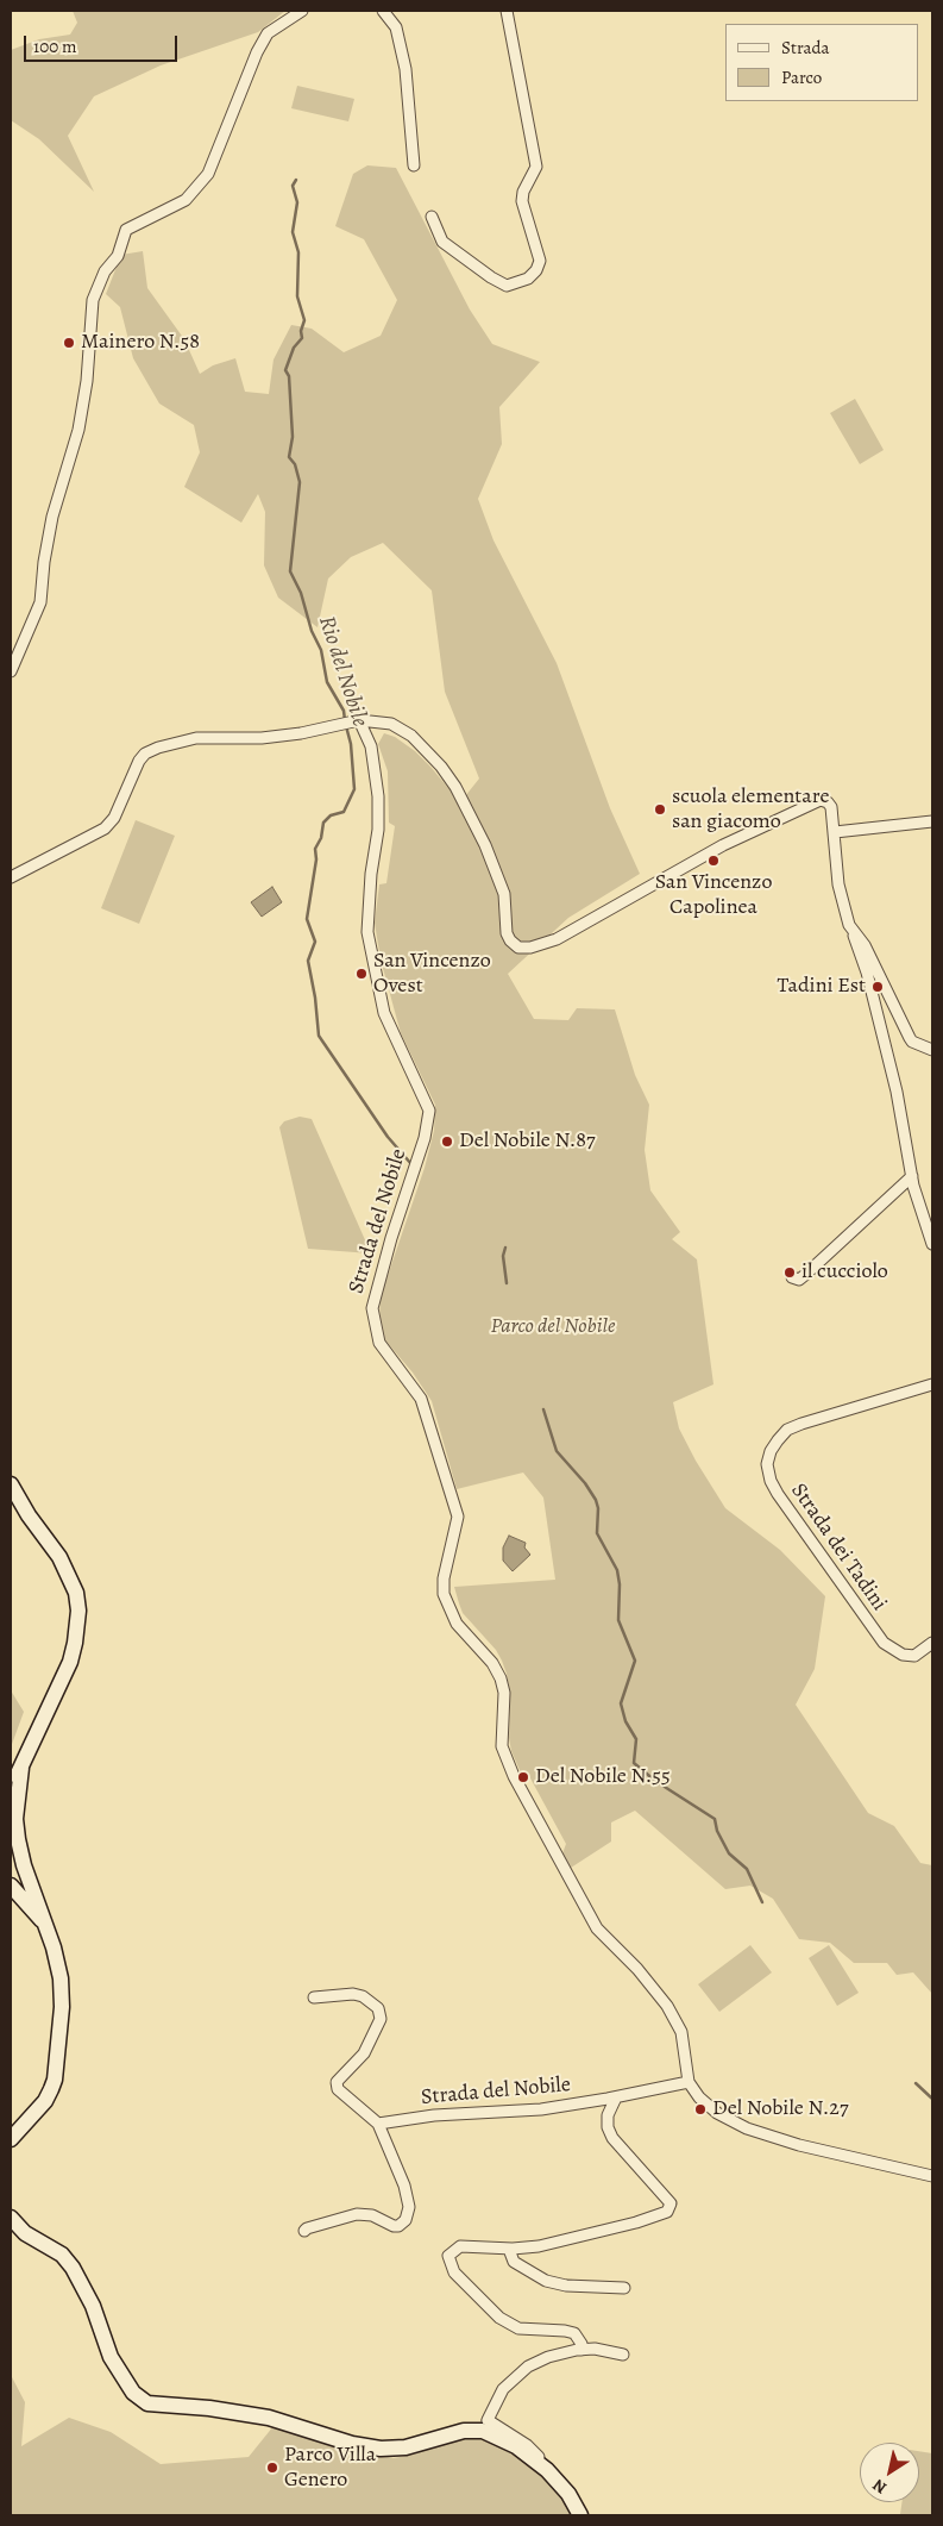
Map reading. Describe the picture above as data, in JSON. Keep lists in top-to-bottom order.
{
  "streets": {
    "street": ["Strada del Nobile", "Strada dei Tadini"]
  },
  "water": ["Rio del Nobile"],
  "parks": ["Parco del Nobile"],
  "places": [
    "Mainero N.58",
    "scuola elementare san giacomo",
    "San Vincenzo Capolinea",
    "San Vincenzo Ovest",
    "Tadini Est",
    "Del Nobile N.87",
    "il cucciolo",
    "Del Nobile N.55",
    "Del Nobile N.27",
    "Parco Villa Genero"
  ],
  "legend": ["Strada", "Parco"],
  "scale_bar": "100 m",
  "north": "bottom left"
}
